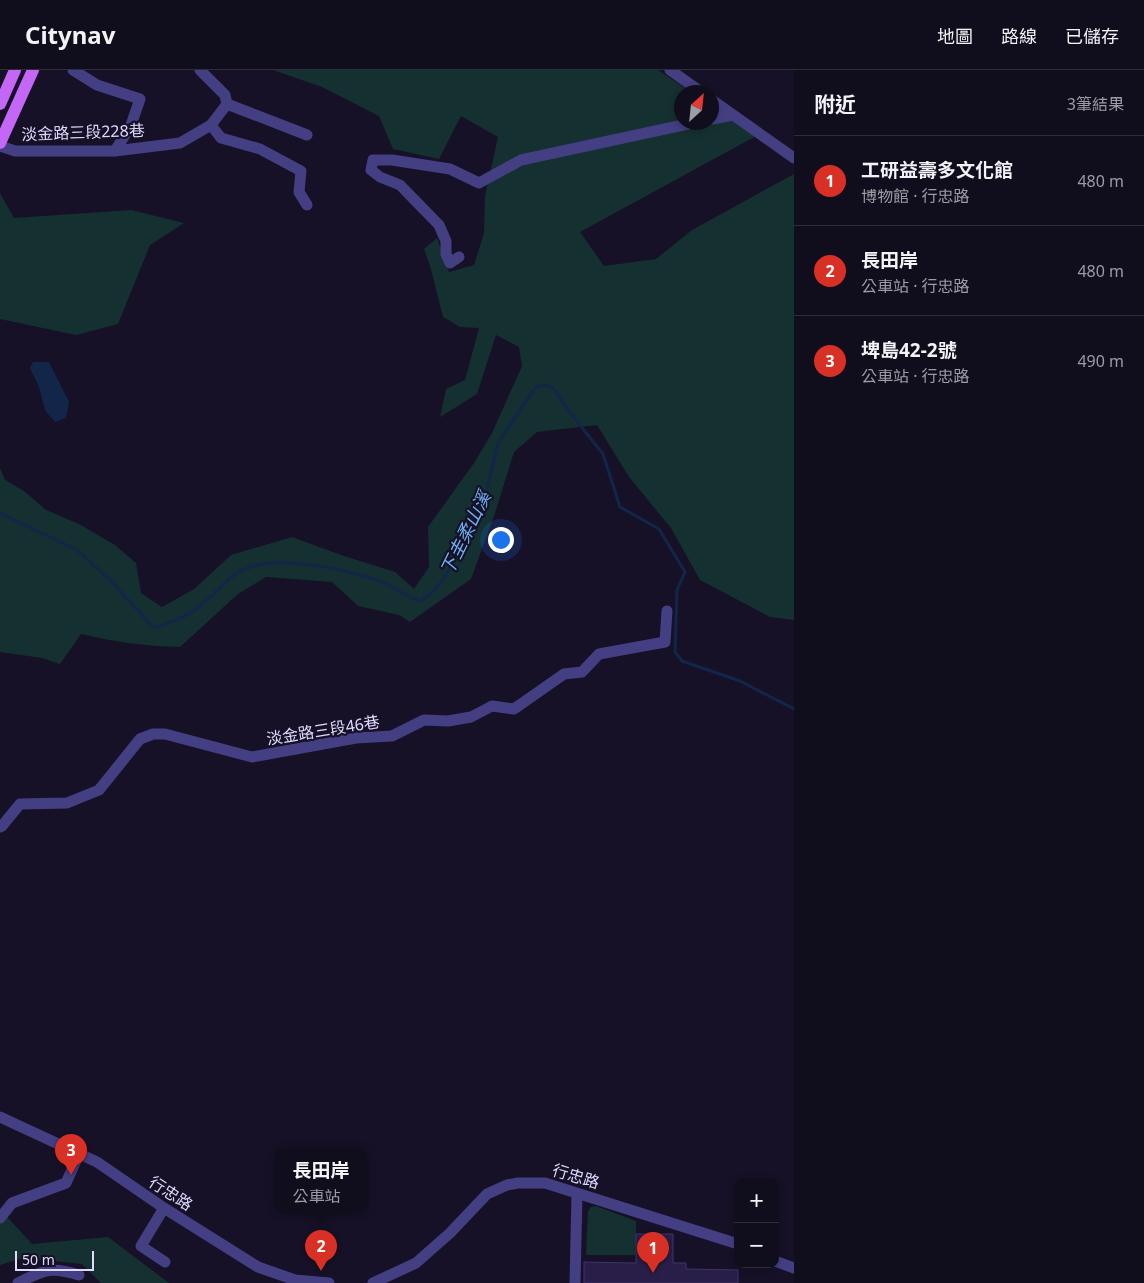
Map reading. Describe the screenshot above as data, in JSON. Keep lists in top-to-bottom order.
{
  "streets": {
    "street": ["淡金路三段228巷", "淡金路三段46巷", "行忠路"]
  },
  "water": ["下圭柔山溪"],
  "scale_bar": "50 m",
  "north": "top right",
  "page": {
    "header": "Citynav",
    "nav": ["地圖", "路線", "已儲存"],
    "heading": ["附近", "3筆結果"],
    "list": [
      {
        "mark": "1",
        "name": "工研益壽多文化館",
        "note": "博物館 · 行忠路",
        "value": "480 m"
      },
      {
        "mark": "2",
        "name": "長田岸",
        "note": "公車站 · 行忠路",
        "value": "480 m"
      },
      {
        "mark": "3",
        "name": "埤島42-2號",
        "note": "公車站 · 行忠路",
        "value": "490 m"
      }
    ],
    "pins": ["3", "2", "1"],
    "popup": ["長田岸", "公車站"],
    "map_buttons": ["+", "−"],
    "scale": "50 m"
  }
}
